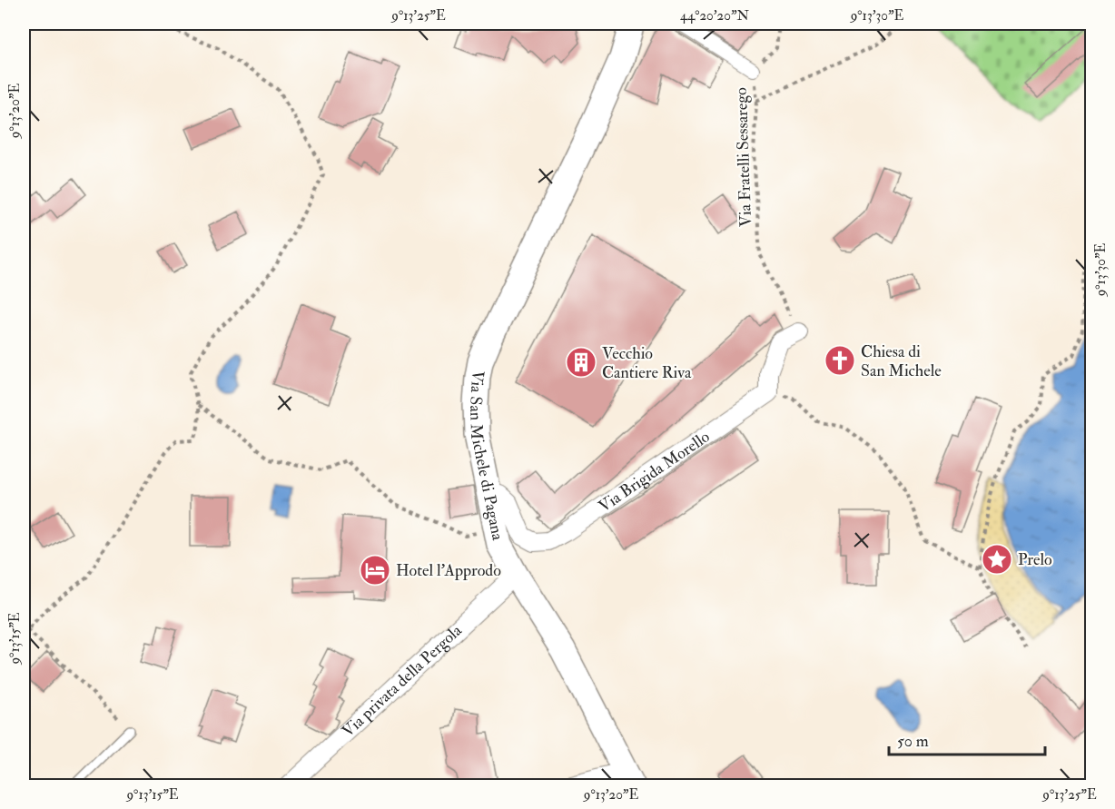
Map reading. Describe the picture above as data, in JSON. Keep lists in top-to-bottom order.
{
  "streets": {
    "main road": ["Via San Michele di Pagana"],
    "street": ["Via Brigida Morello", "Via privata della Pergola"],
    "path": ["Via Fratelli Sessarego"]
  },
  "crossings": [
    ["Via Fratelli Sessarego", "Via Brigida Morello"],
    ["Via San Michele di Pagana", "Via Brigida Morello"],
    ["Via San Michele di Pagana", "Via privata della Pergola"]
  ],
  "places": {
    "church": ["Chiesa di San Michele"],
    "building": ["Vecchio Cantiere Riva"],
    "place": ["Prelo"],
    "hotel": ["Hotel l'Approdo"]
  },
  "scale_bar": "50 m",
  "coordinates": [
    "9°13'25\"E",
    "44°20'20\"N",
    "9°13'30\"E",
    "9°13'20\"E",
    "9°13'15\"E"
  ]
}
